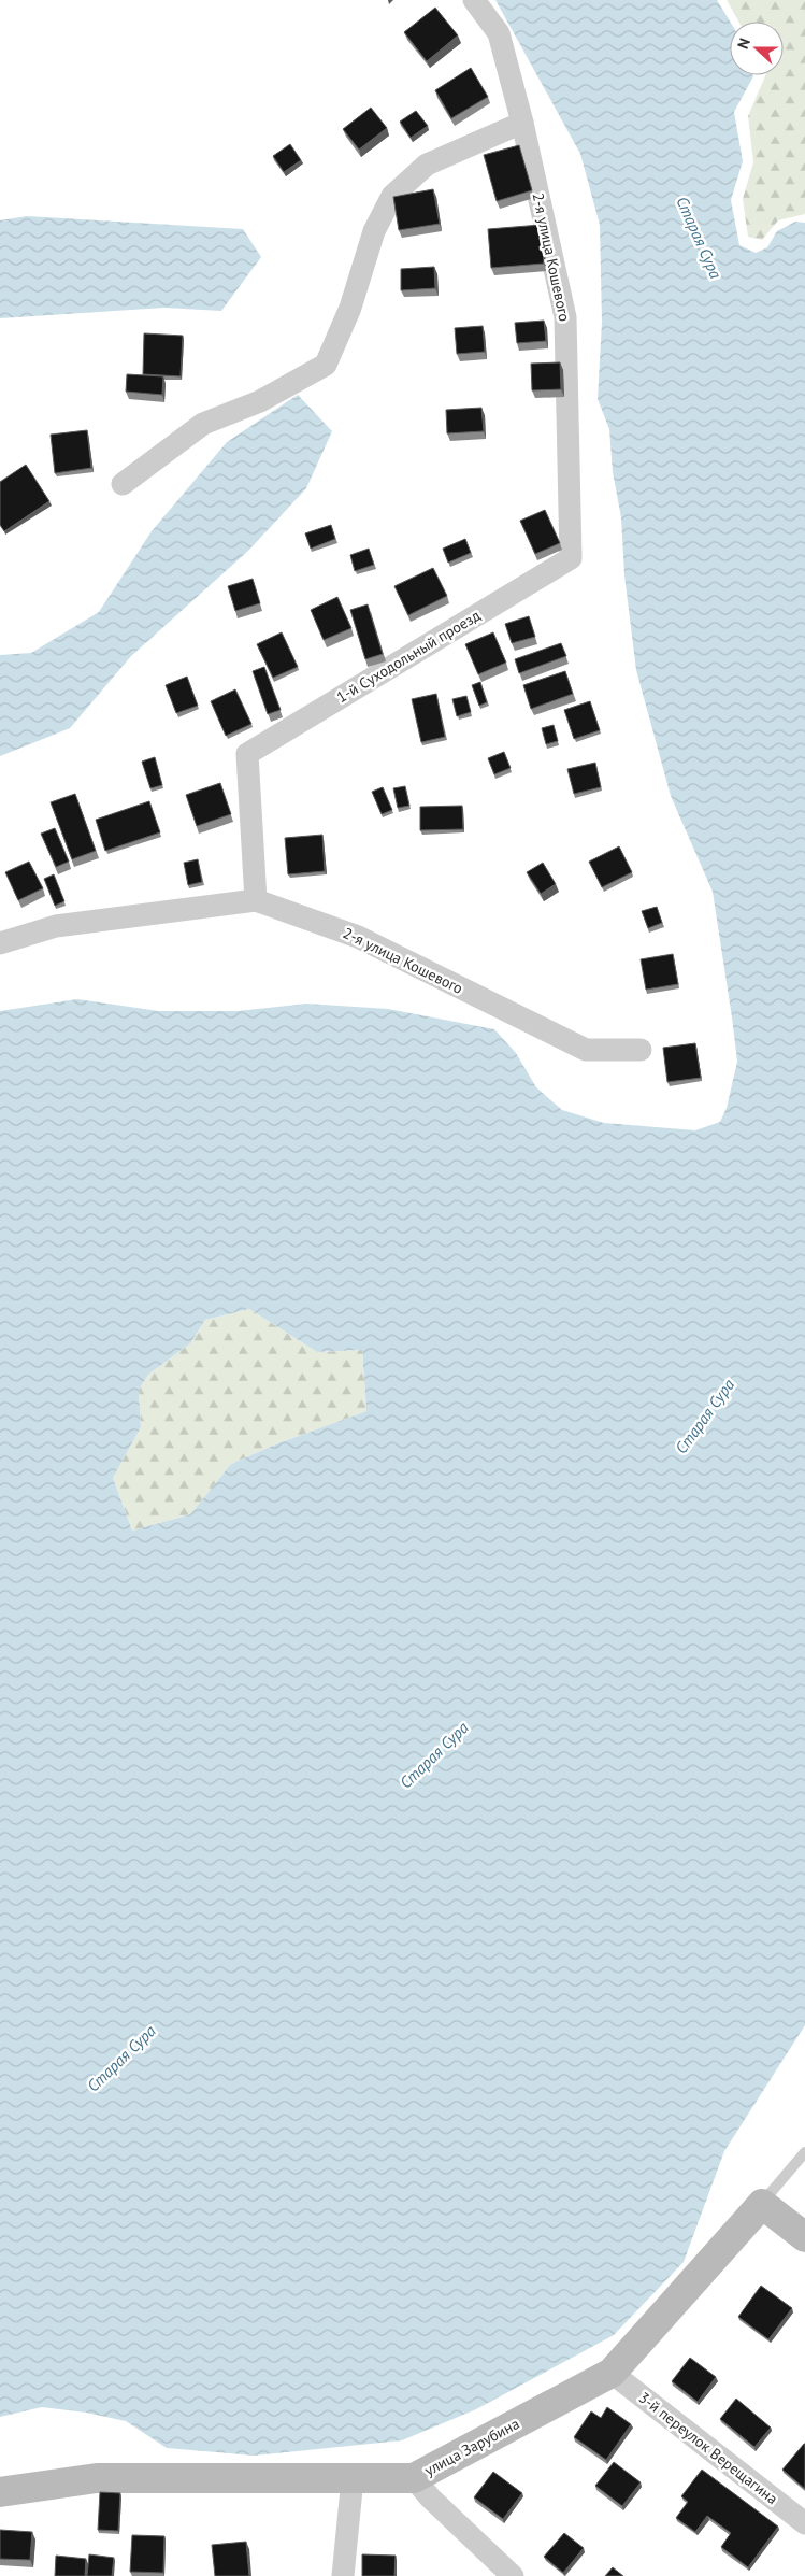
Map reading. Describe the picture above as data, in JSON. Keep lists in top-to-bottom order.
{
  "streets": {
    "street": [
      "2-я улица Кошевого",
      "1-й Суходольный проезд",
      "улица Зарубина",
      "3-й переулок Верещагина"
    ]
  },
  "crossings": [
    ["2-я улица Кошевого", "1-й Суходольный проезд"],
    ["улица Зарубина", "3-й переулок Верещагина"]
  ],
  "water": ["Старая Сура"],
  "north": "left"
}
